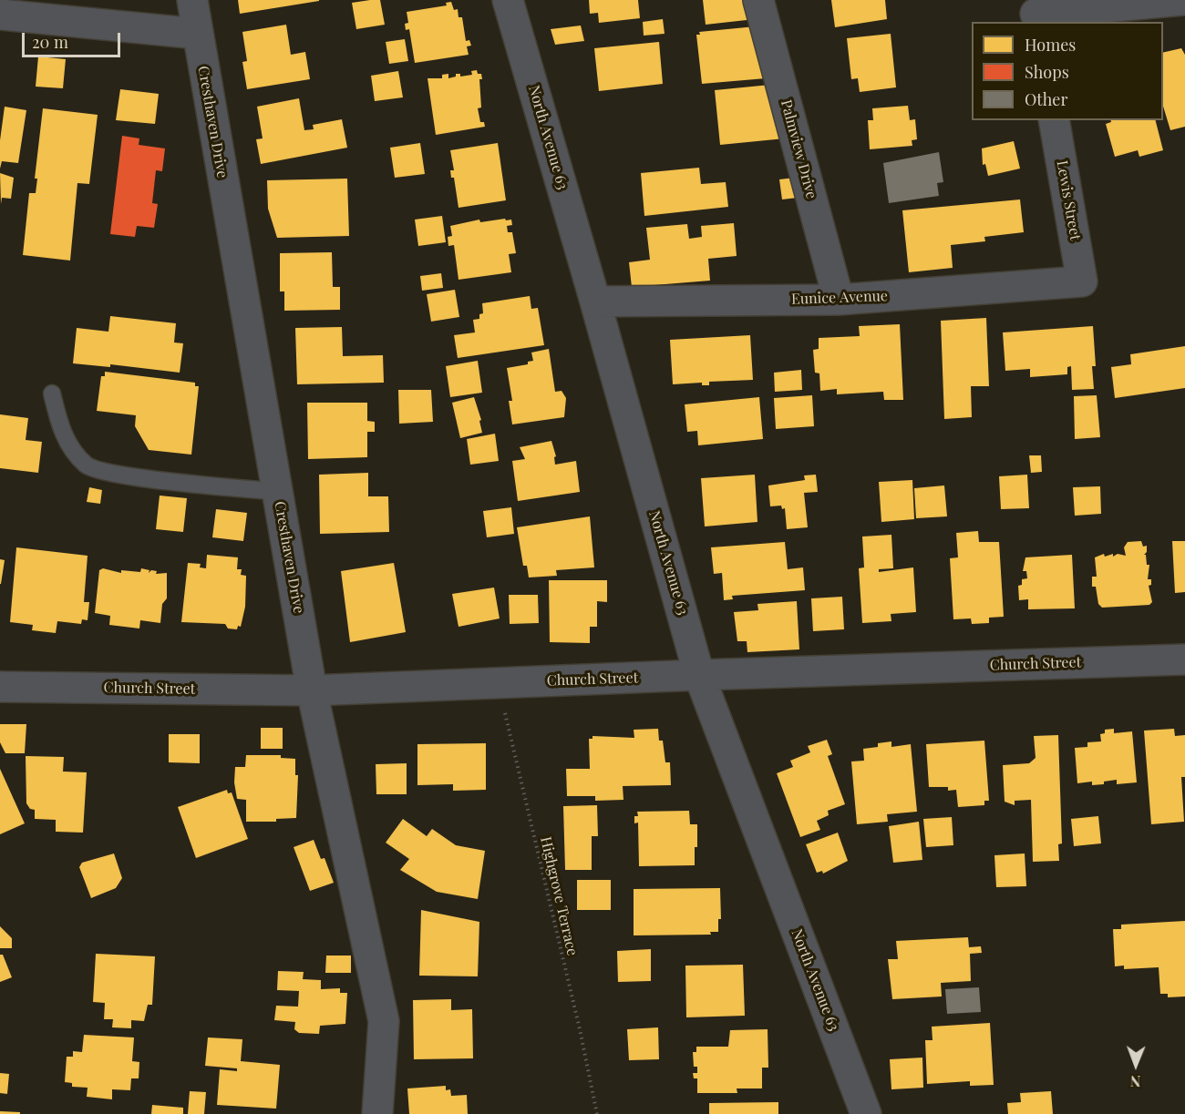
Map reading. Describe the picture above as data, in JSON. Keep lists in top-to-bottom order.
{
  "streets": {
    "street": [
      "Cresthaven Drive",
      "North Avenue 63",
      "Palmview Drive",
      "Lewis Street",
      "Eunice Avenue",
      "Church Street"
    ],
    "path": ["Highgrove Terrace"]
  },
  "crossings": [
    ["Cresthaven Drive", "Church Street"],
    ["North Avenue 63", "Eunice Avenue"],
    ["North Avenue 63", "Church Street"],
    ["Palmview Drive", "Eunice Avenue"],
    ["Lewis Street", "Eunice Avenue"],
    ["Church Street", "Highgrove Terrace"]
  ],
  "legend": ["Homes", "Shops", "Other"],
  "scale_bar": "20 m",
  "north": "bottom"
}
